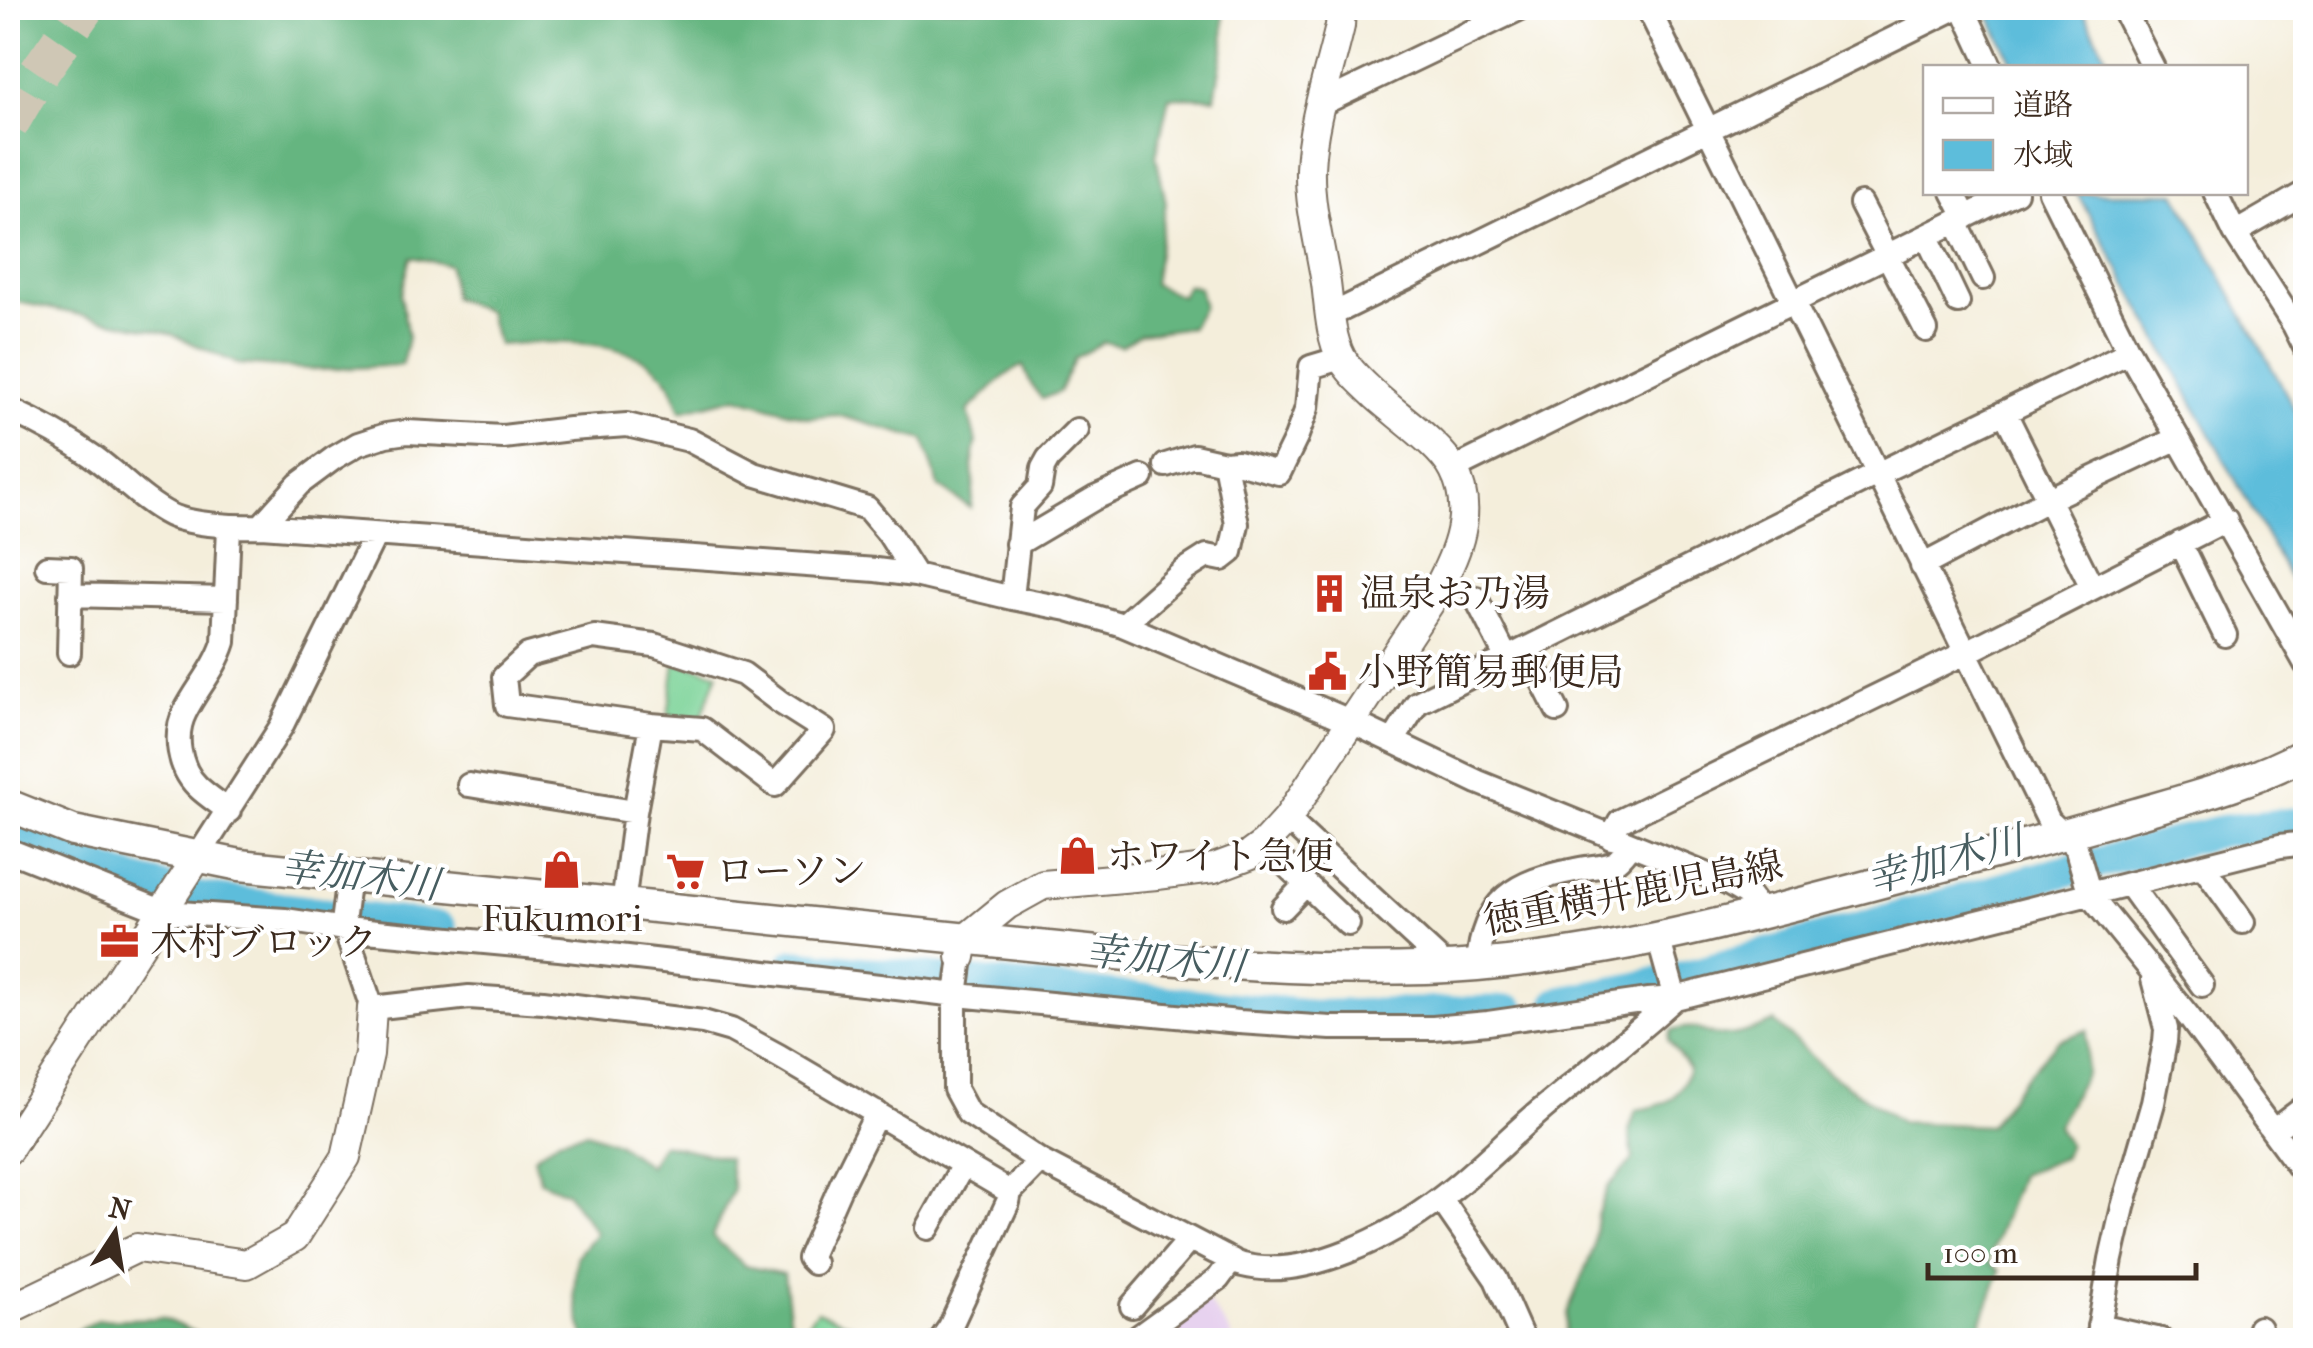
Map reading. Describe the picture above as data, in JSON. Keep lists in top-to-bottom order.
{
  "streets": {
    "main road": ["徳重横井鹿児島線"]
  },
  "water": ["幸加木川"],
  "places": {
    "building": ["温泉お乃湯"],
    "public building": ["小野簡易郵便局"],
    "shop": ["ホワイト急便", "Fukumori"],
    "supermarket": ["ローソン"],
    "office": ["木村ブロック"]
  },
  "legend": ["道路", "水域"],
  "scale_bar": "100 m",
  "north": "top"
}
